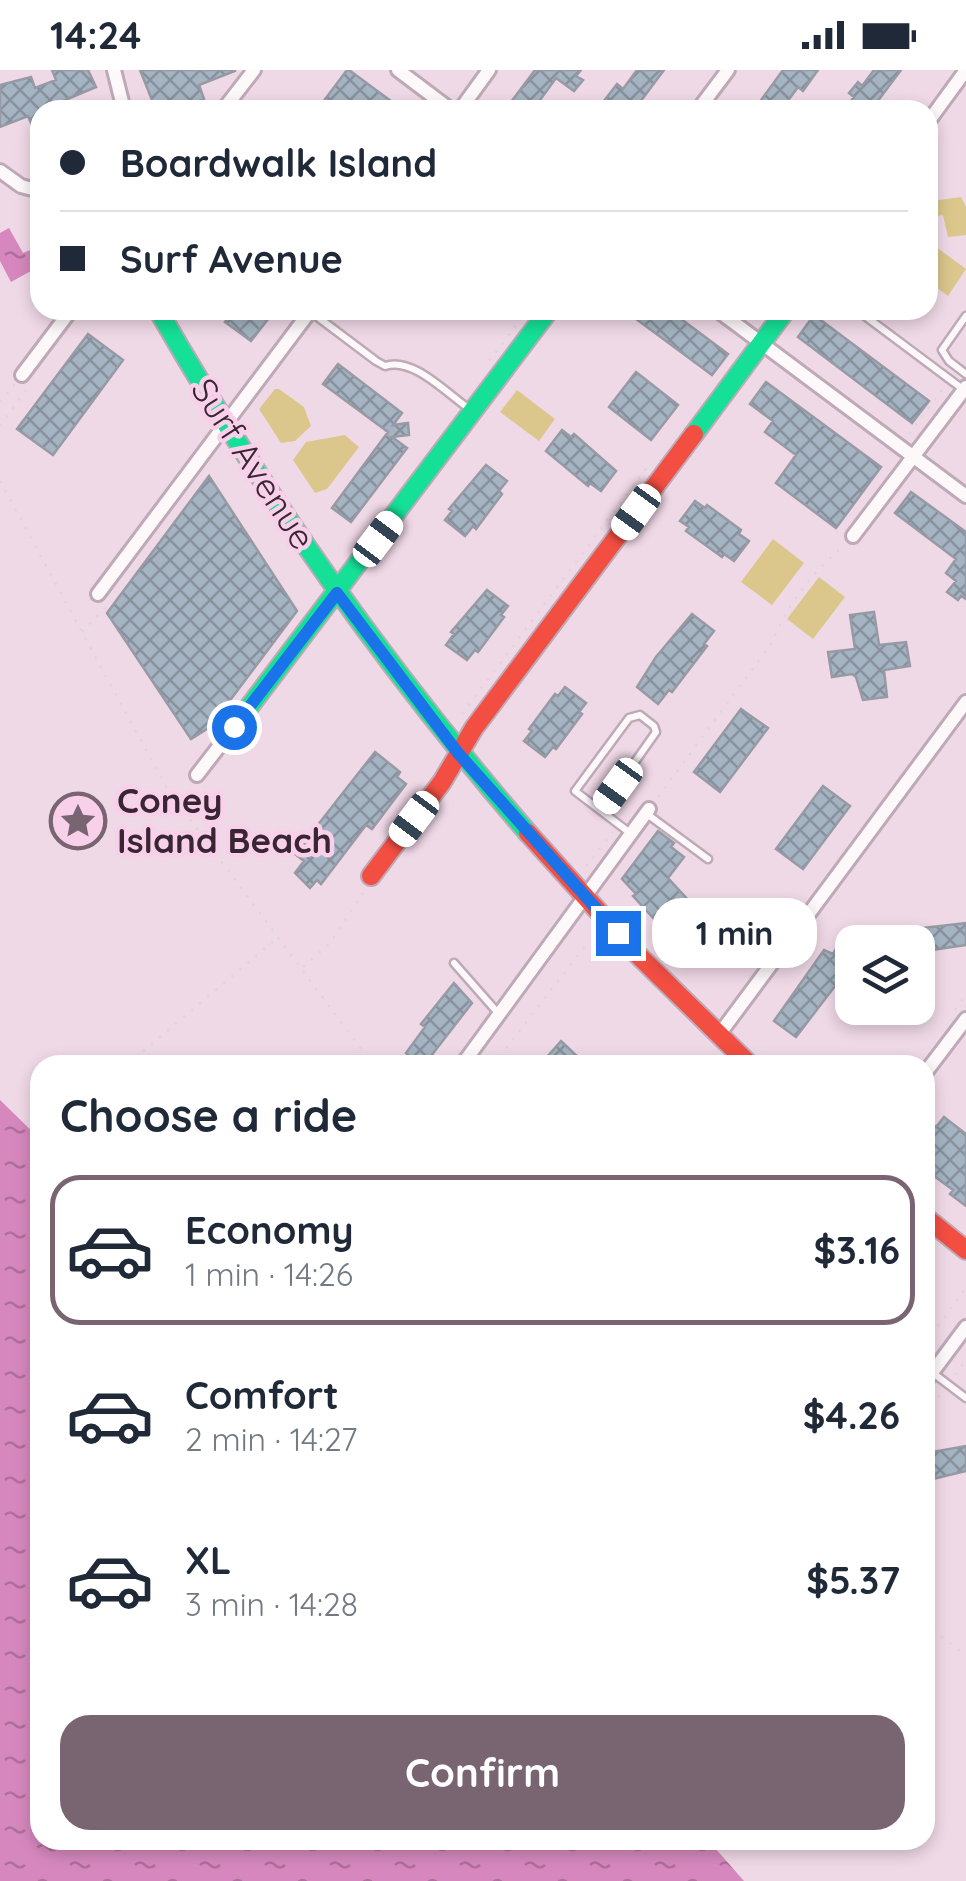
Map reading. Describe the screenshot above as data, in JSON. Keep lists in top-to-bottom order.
{
  "streets": {
    "street": ["Surf Avenue"]
  },
  "places": {
    "place": ["Coney Island Beach"]
  },
  "page": {
    "status": "14:24",
    "banner": ["Boardwalk Island", "Surf Avenue"],
    "bubble": "1 min",
    "heading": "Choose a ride",
    "list": [
      {
        "name": "Economy",
        "note": "1 min · 14:26",
        "value": "$3.16"
      },
      {
        "name": "Comfort",
        "note": "2 min · 14:27",
        "value": "$4.26"
      },
      {
        "name": "XL",
        "note": "3 min · 14:28",
        "value": "$5.37"
      }
    ],
    "buttons": "Confirm"
  }
}
